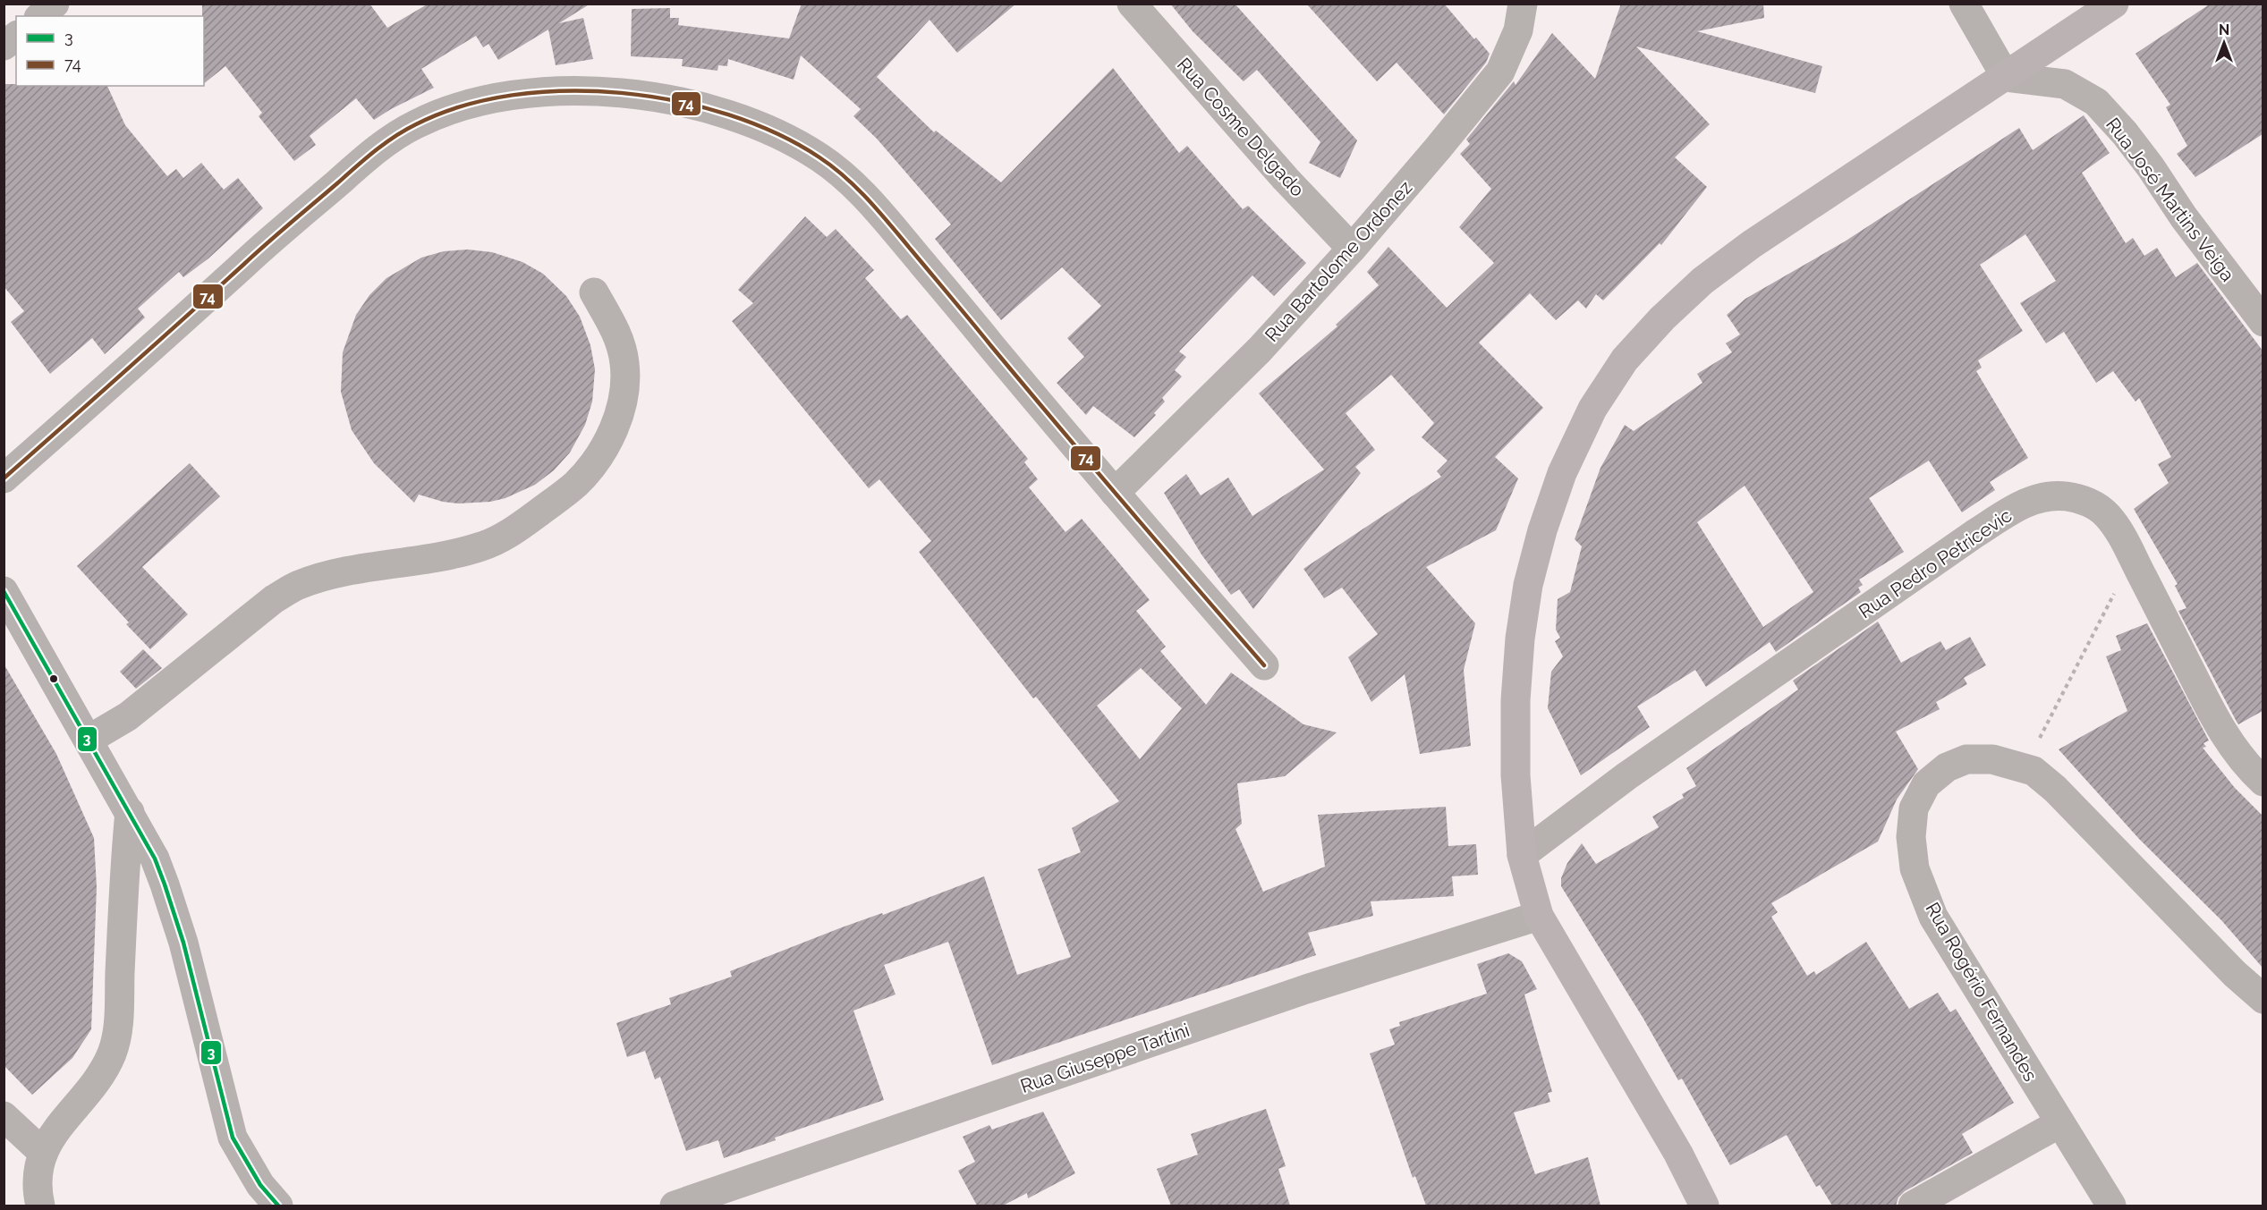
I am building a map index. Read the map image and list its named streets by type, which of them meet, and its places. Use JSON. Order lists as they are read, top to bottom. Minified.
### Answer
{"streets":{"street":["Rua Cosme Delgado","Rua José Martins Veiga","Rua Bartolome Ordonez","Rua Pedro Petricevic","Rua Rogério Fernandes","Rua Giuseppe Tartini"]},"crossings":[["Rua Cosme Delgado","Rua Bartolome Ordonez"]],"lines":["transit line 74","transit line 3"],"legend":["3","74"],"north":"top"}
